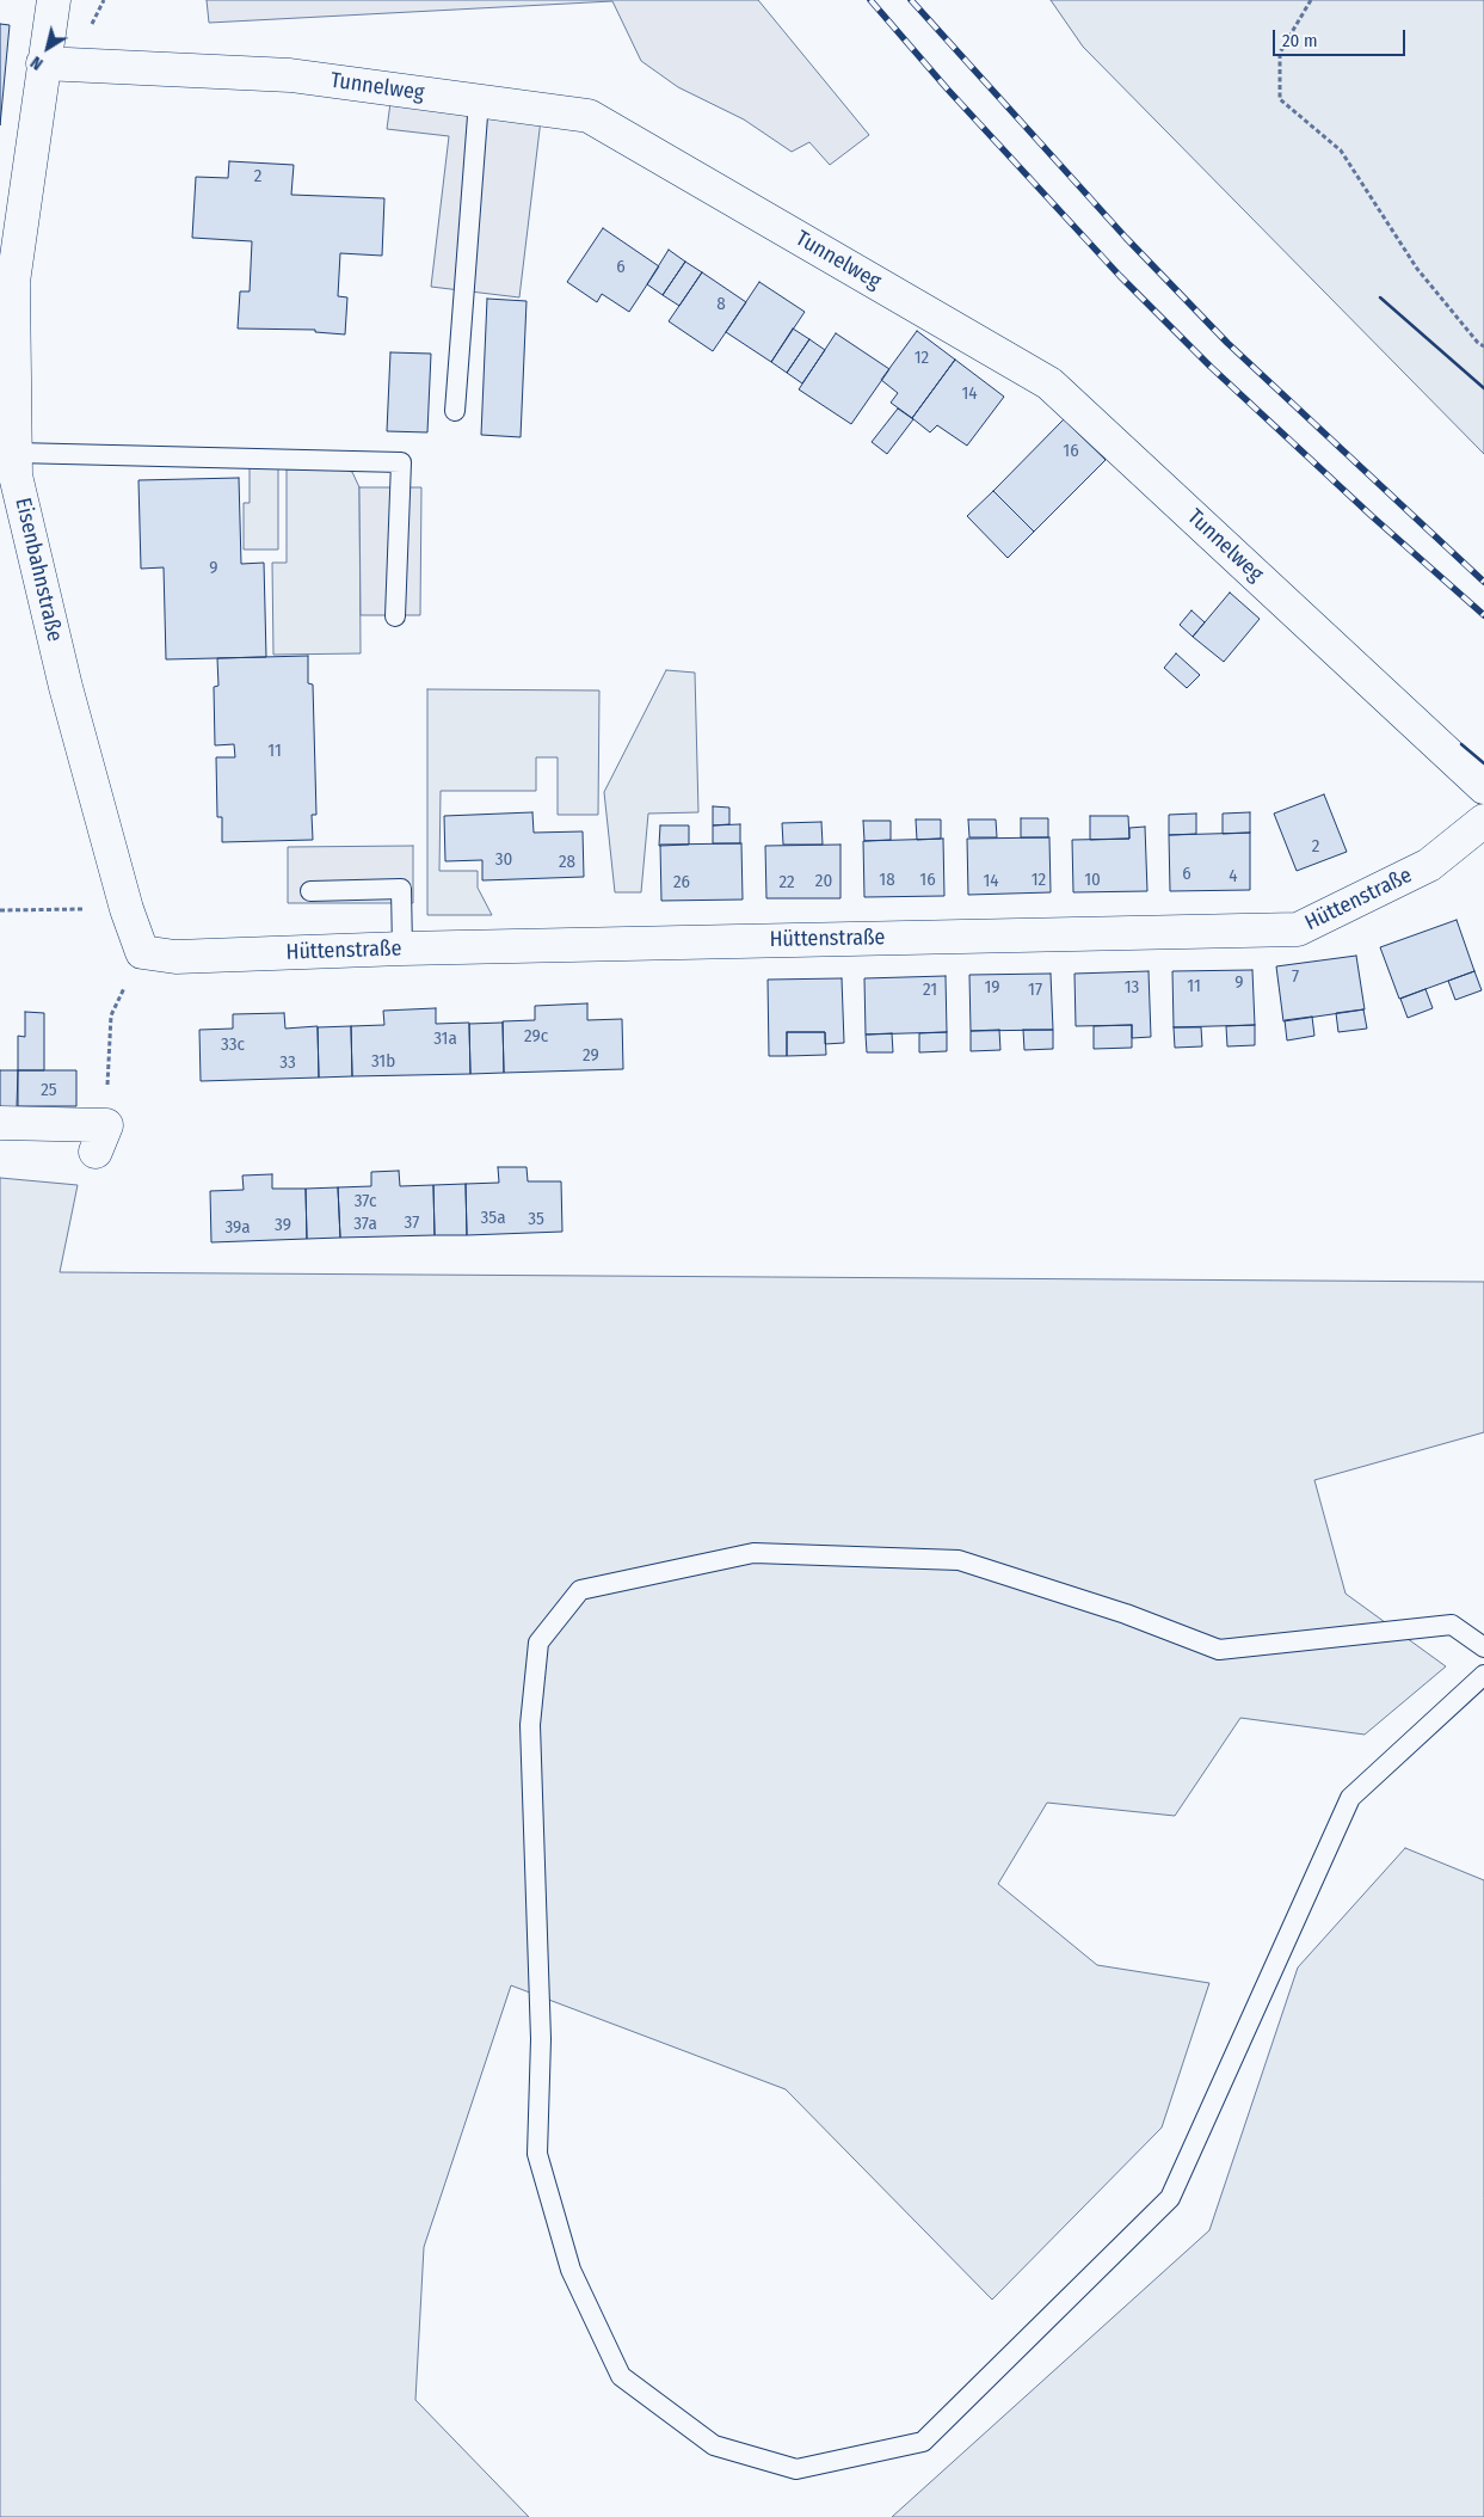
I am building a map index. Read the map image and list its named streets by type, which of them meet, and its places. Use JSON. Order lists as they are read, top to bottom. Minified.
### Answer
{"streets":{"street":["Tunnelweg","Eisenbahnstraße","Hüttenstraße"]},"crossings":[["Tunnelweg","Eisenbahnstraße"],["Eisenbahnstraße","Hüttenstraße"]],"house_numbers":["2","6","8","12","14","16","9","11","2","30","28","6","4","18","16","12","10","20","14","26","22","7","9","11","19","13","21","17","29c","31a","33c","29","31b","33","25","37c","35a","35","37","37a","39","39a"],"scale_bar":"20 m","north":"bottom left"}
